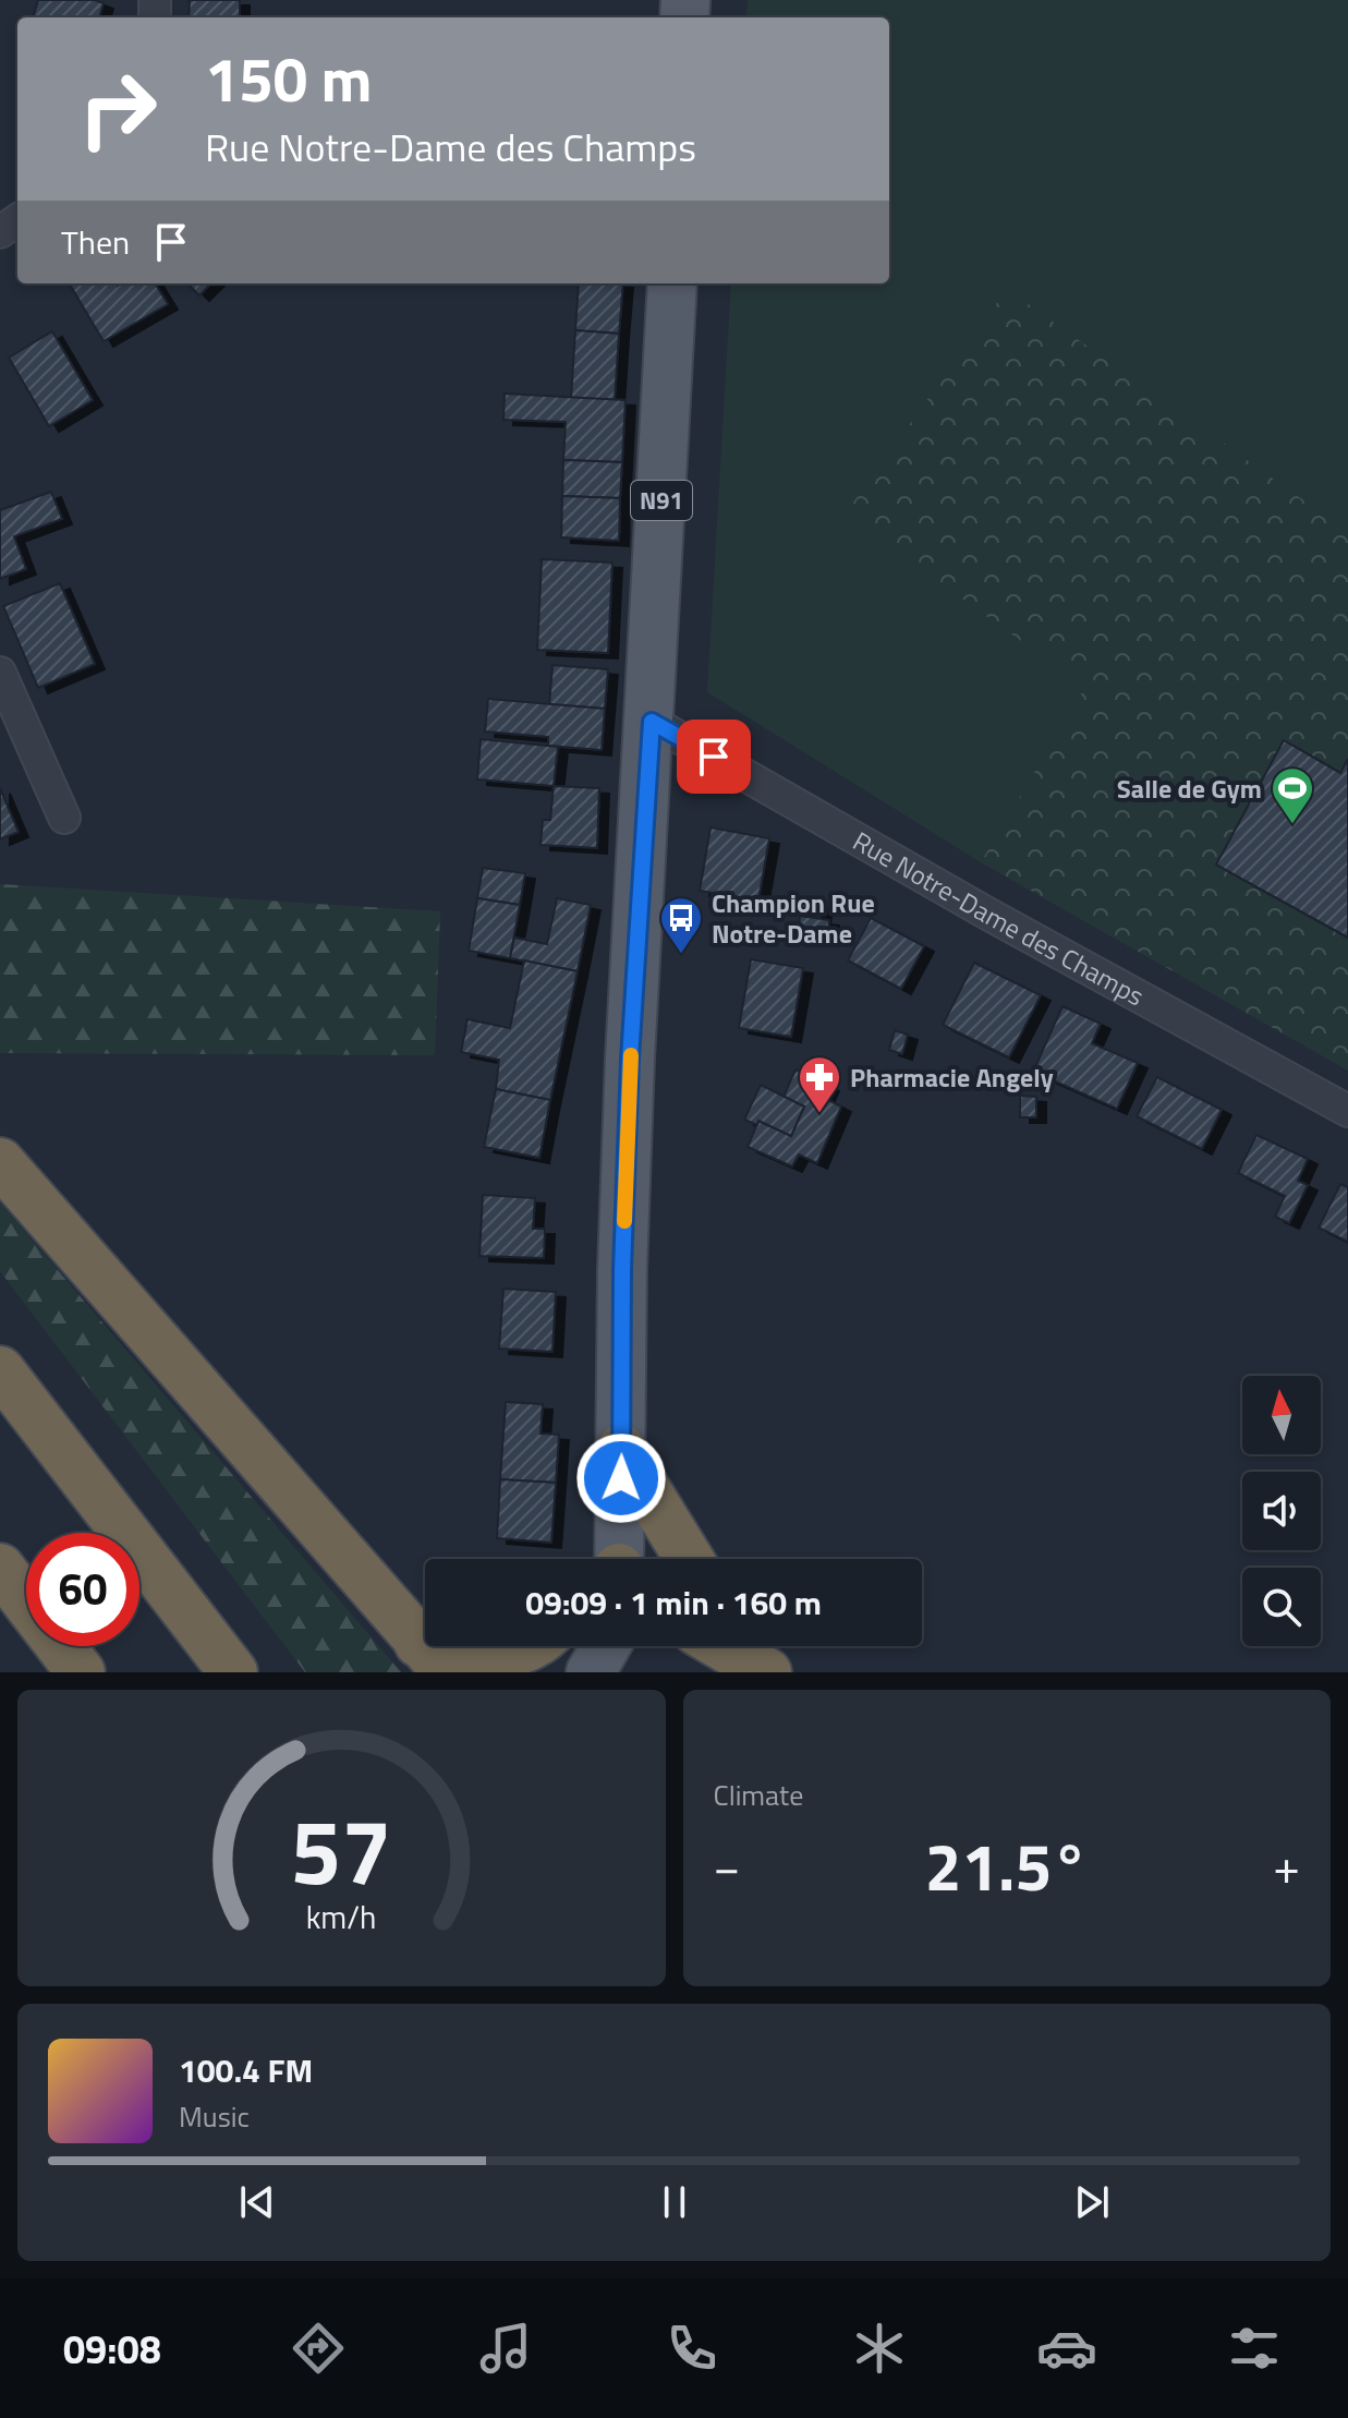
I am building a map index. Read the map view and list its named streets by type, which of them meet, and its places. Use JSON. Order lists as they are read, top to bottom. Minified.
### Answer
{"streets":{"main road":["N91"],"street":["Rue Notre-Dame des Champs"]},"crossings":[["N91","Rue Notre-Dame des Champs"]],"places":{"sports":["Salle de Gym"],"bus stop":["Champion Rue Notre-Dame"],"pharmacy":["Pharmacie Angely"]},"north":"top","page":{"turn":["150 m","Rue Notre-Dame des Champs"],"then":"Then","limit":"60","trip":"09:09 · 1 min · 160 m","tile":"Climate","heat":["−","21.5°","+"],"song":["100.4 FM","Music"],"tabs":"09:08","gauge":["57","km/h"]}}
